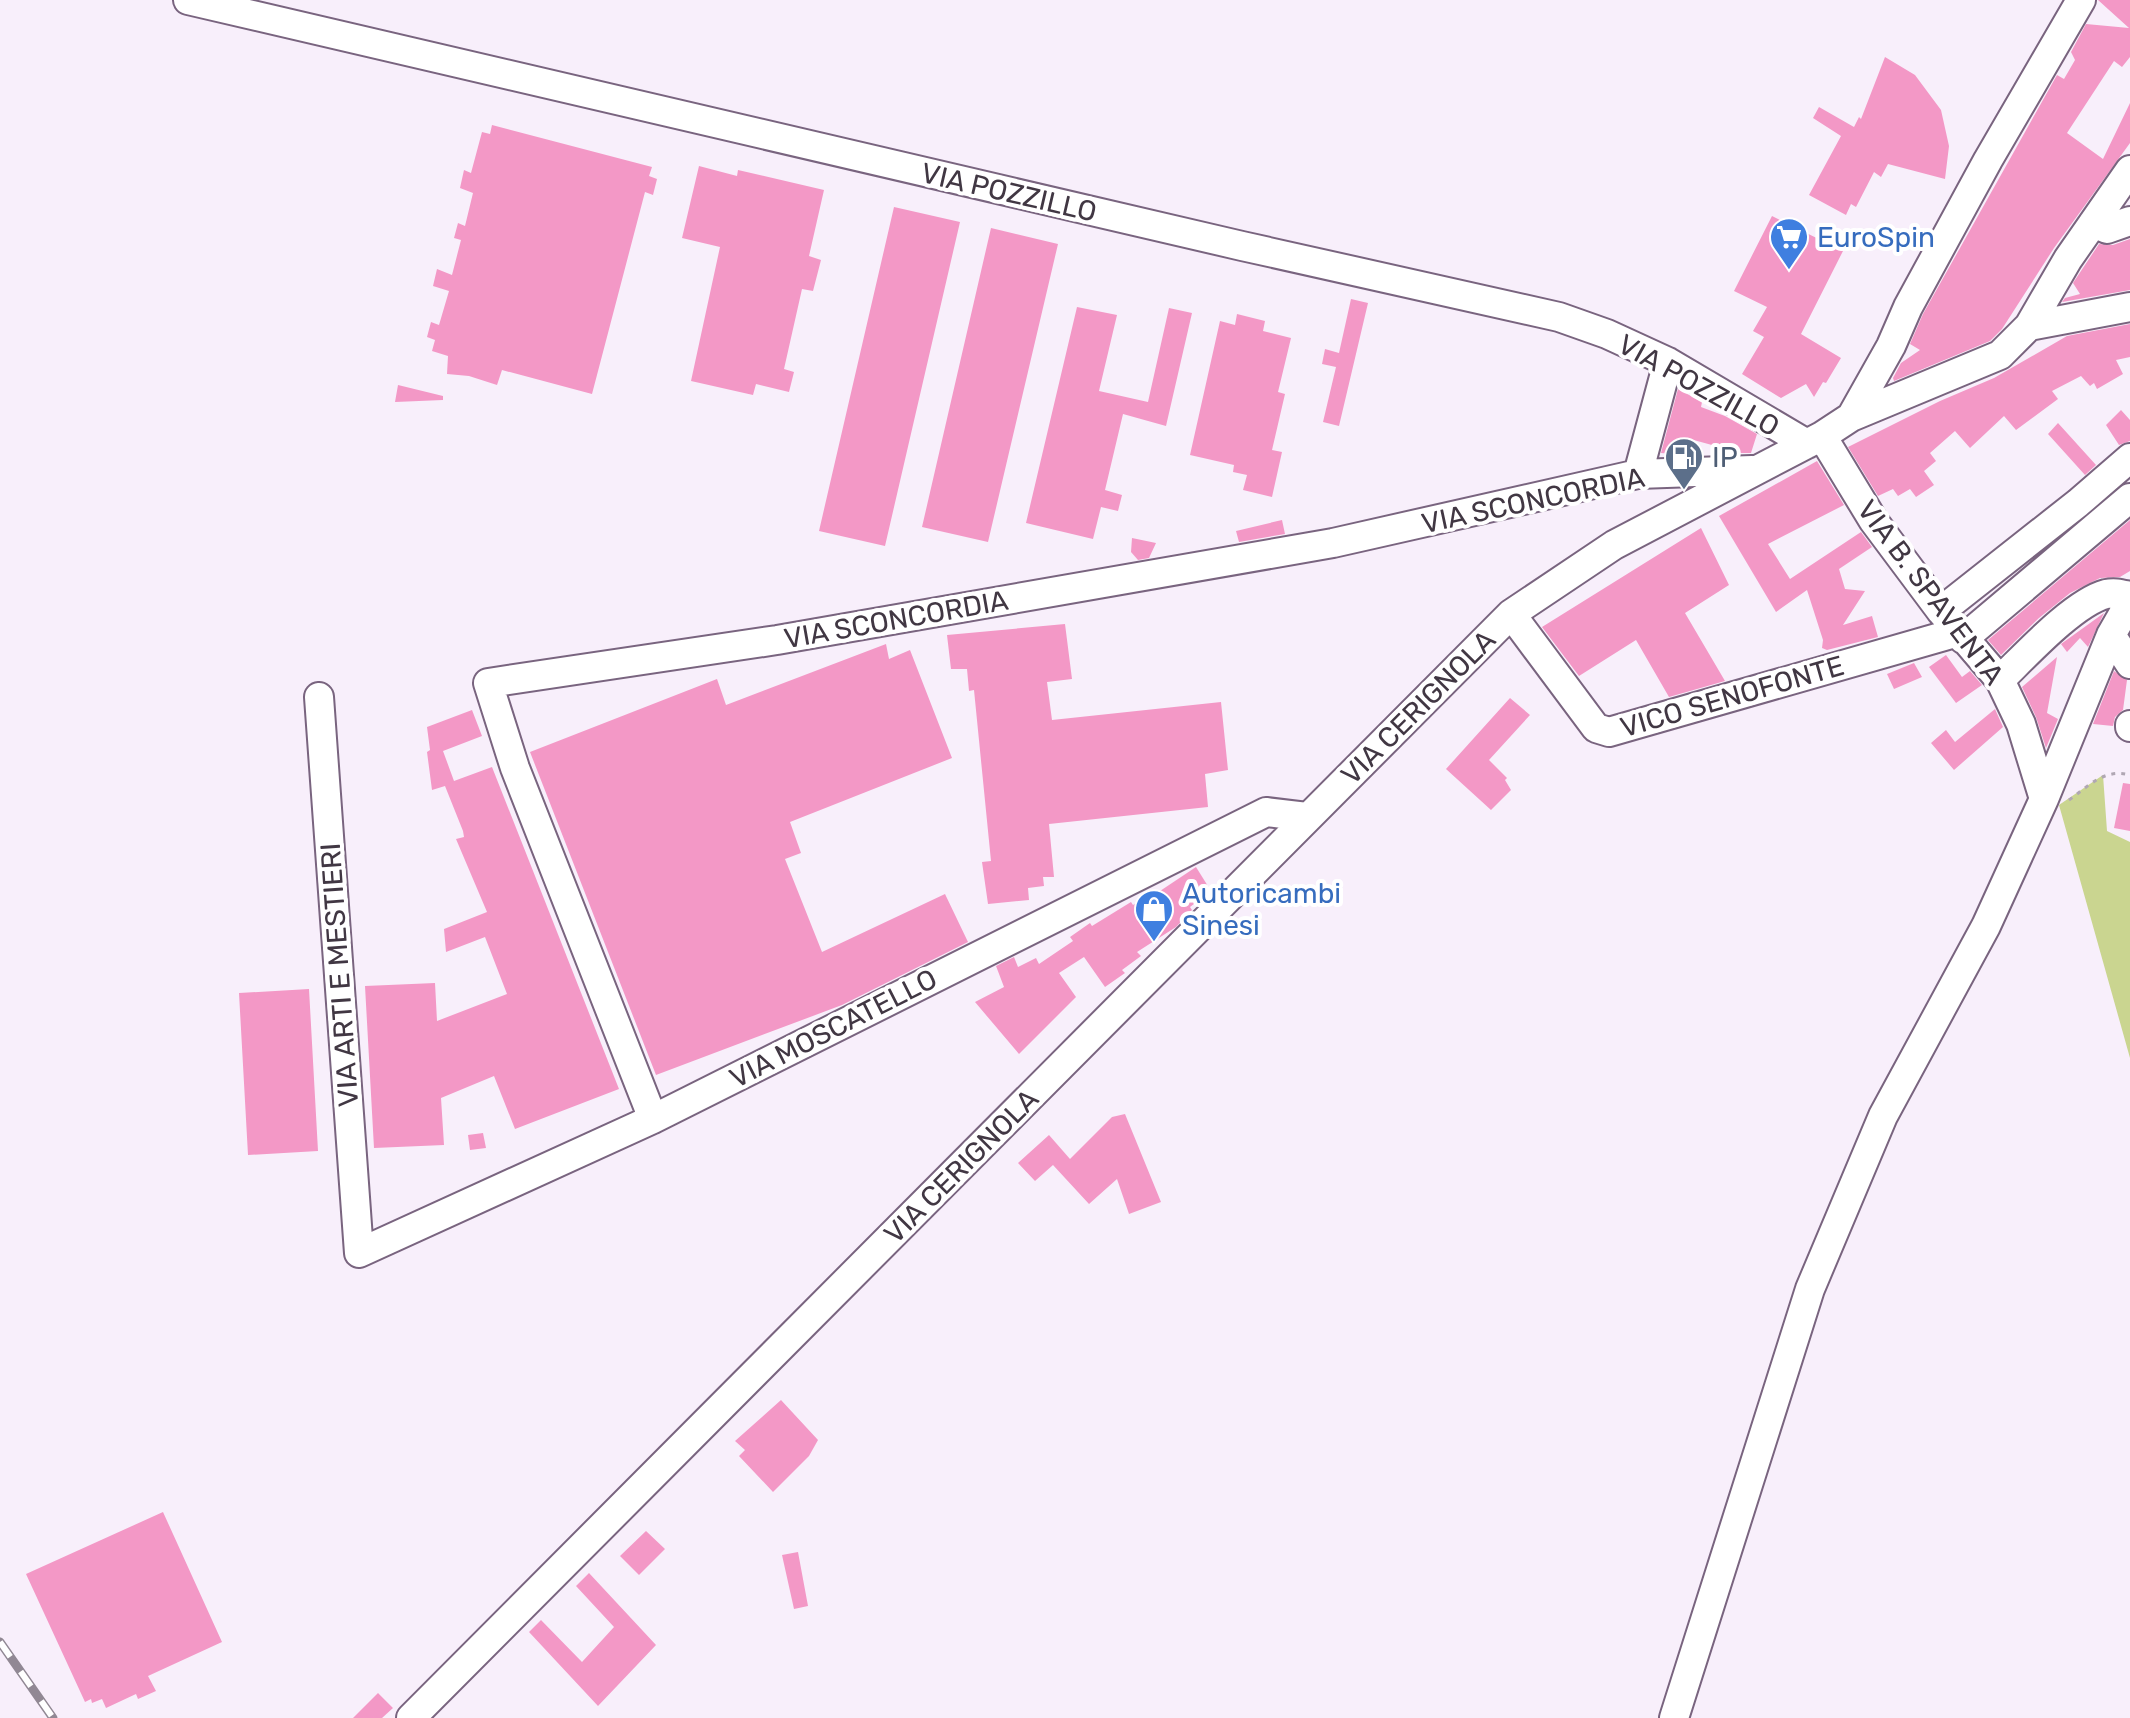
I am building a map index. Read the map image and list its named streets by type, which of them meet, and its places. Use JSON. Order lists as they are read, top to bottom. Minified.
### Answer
{"streets":{"street":["VIA POZZILLO","VIA SCONCORDIA","VIA B. SPAVENTA","VICO SENOFONTE","VIA CERIGNOLA","VIA ARTI E MESTIERI","VIA MOSCATELLO"]},"crossings":[["VIA POZZILLO","VIA B. SPAVENTA"],["VIA POZZILLO","VIA CERIGNOLA"],["VIA SCONCORDIA","VIA CERIGNOLA"],["VIA SCONCORDIA","VIA MOSCATELLO"],["VIA B. SPAVENTA","VICO SENOFONTE"],["VIA B. SPAVENTA","VIA CERIGNOLA"],["VICO SENOFONTE","VIA CERIGNOLA"],["VIA CERIGNOLA","VIA MOSCATELLO"],["VIA ARTI E MESTIERI","VIA MOSCATELLO"]],"places":{"supermarket":["EuroSpin"],"fuel station":["IP"],"shop":["Autoricambi Sinesi"]}}
